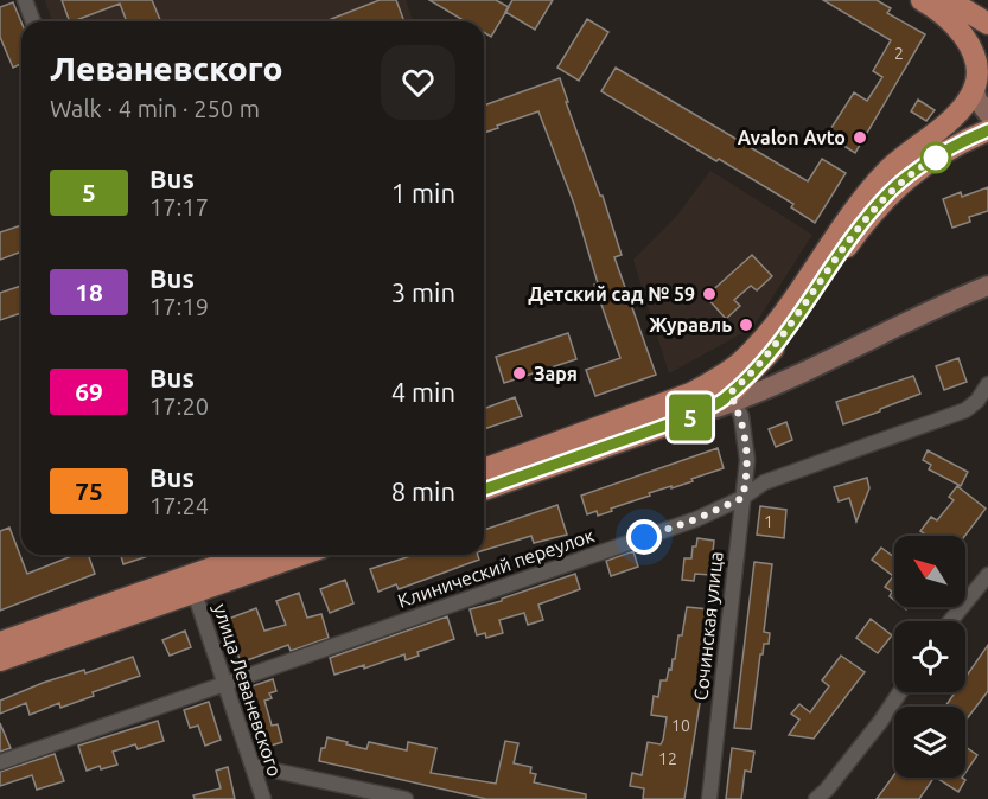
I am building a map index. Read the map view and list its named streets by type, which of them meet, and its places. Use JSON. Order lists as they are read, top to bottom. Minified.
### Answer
{"streets":{"street":["Клинический переулок","Сочинская улица","улица Леваневского"]},"crossings":[["Клинический переулок","Сочинская улица"],["Клинический переулок","улица Леваневского"]],"places":["Avalon Avto","Детский сад № 59","Журавль","Заря"],"lines":["bus line 5"],"house_numbers":["2","1","10","12"],"north":"top left","page":{"on_map":"5","heading":["Леваневского","Walk · 4 min · 250 m"],"list":[{"mark":"5","name":"Bus","note":"17:17","value":"1 min"},{"mark":"18","name":"Bus","note":"17:19","value":"3 min"},{"mark":"69","name":"Bus","note":"17:20","value":"4 min"},{"mark":"75","name":"Bus","note":"17:24","value":"8 min"}]}}
